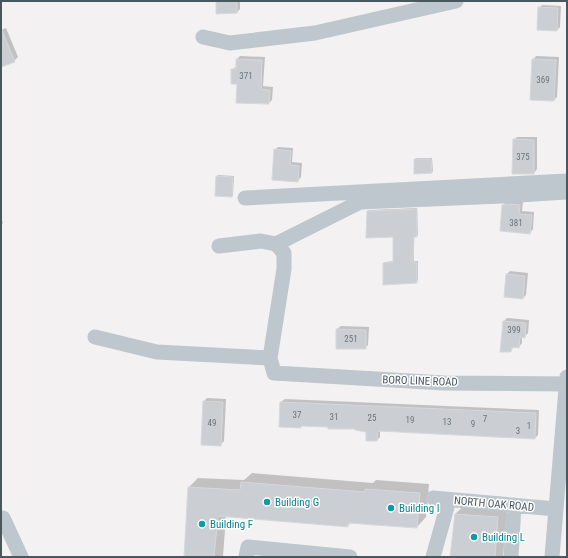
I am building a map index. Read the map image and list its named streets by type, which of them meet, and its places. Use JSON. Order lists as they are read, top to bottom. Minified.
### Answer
{"streets":{"street":["BORO LINE ROAD","NORTH OAK ROAD"]},"places":["Building G","Building I","Building F","Building L"],"house_numbers":["371","369","375","381","399","251","37","31","25","7","19","13","49","9","1","3"]}
